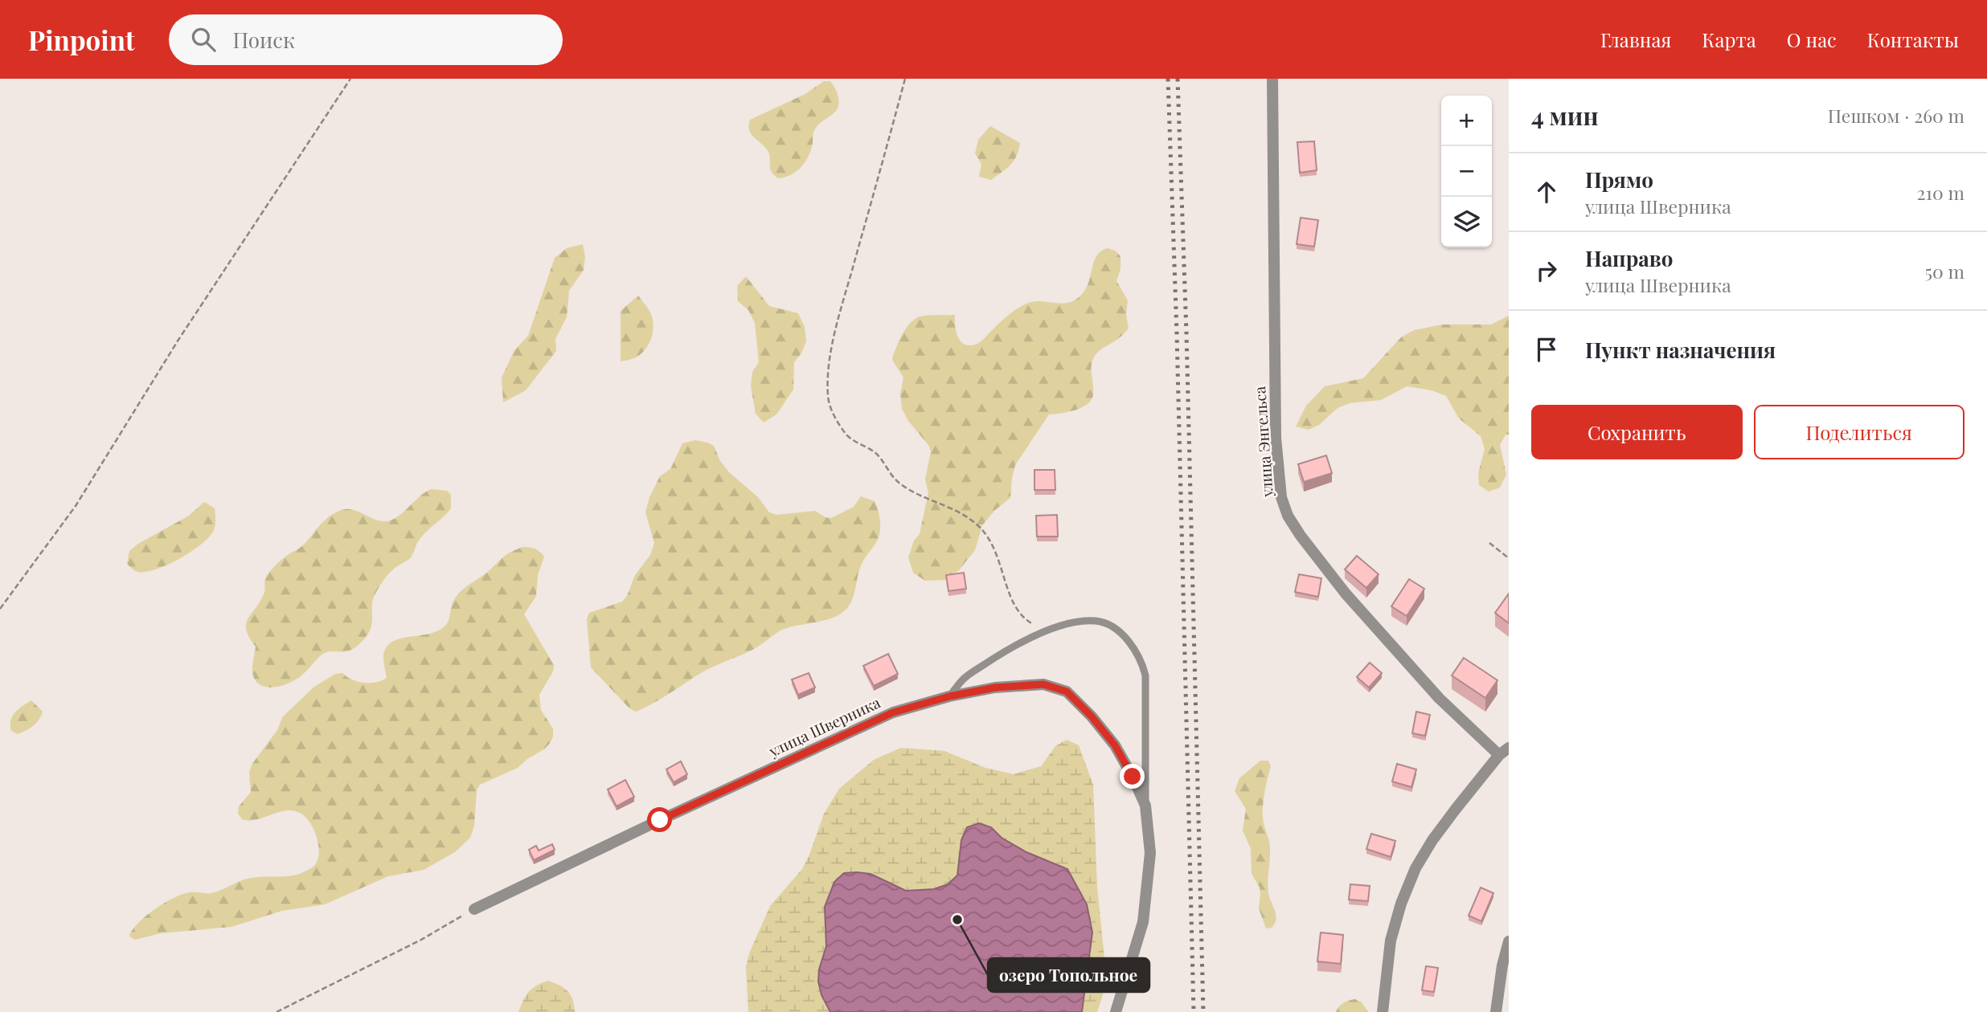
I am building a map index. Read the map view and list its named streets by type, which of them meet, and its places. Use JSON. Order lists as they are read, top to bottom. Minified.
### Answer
{"streets":{"street":["улица Энгельса","улица Шверника"]},"places":["озеро Топольное"],"page":{"header":"Pinpoint","search":"Поиск","nav":["Главная","Карта","О нас","Контакты"],"heading":["4 мин","Пешком · 260 m"],"map_buttons":["+","−"],"list":[["Прямо","улица Шверника","210 m"],["Направо","улица Шверника","50 m"],"Пункт назначения"],"buttons":["Сохранить","Поделиться"]}}
